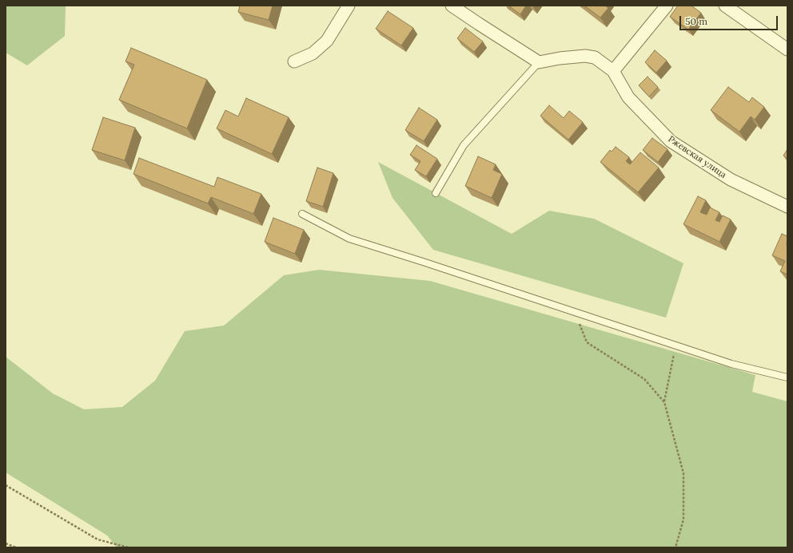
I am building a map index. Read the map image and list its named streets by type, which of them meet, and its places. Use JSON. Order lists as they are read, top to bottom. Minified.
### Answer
{"streets":{"street":["Ржевская улица"]},"scale_bar":"50 m"}
